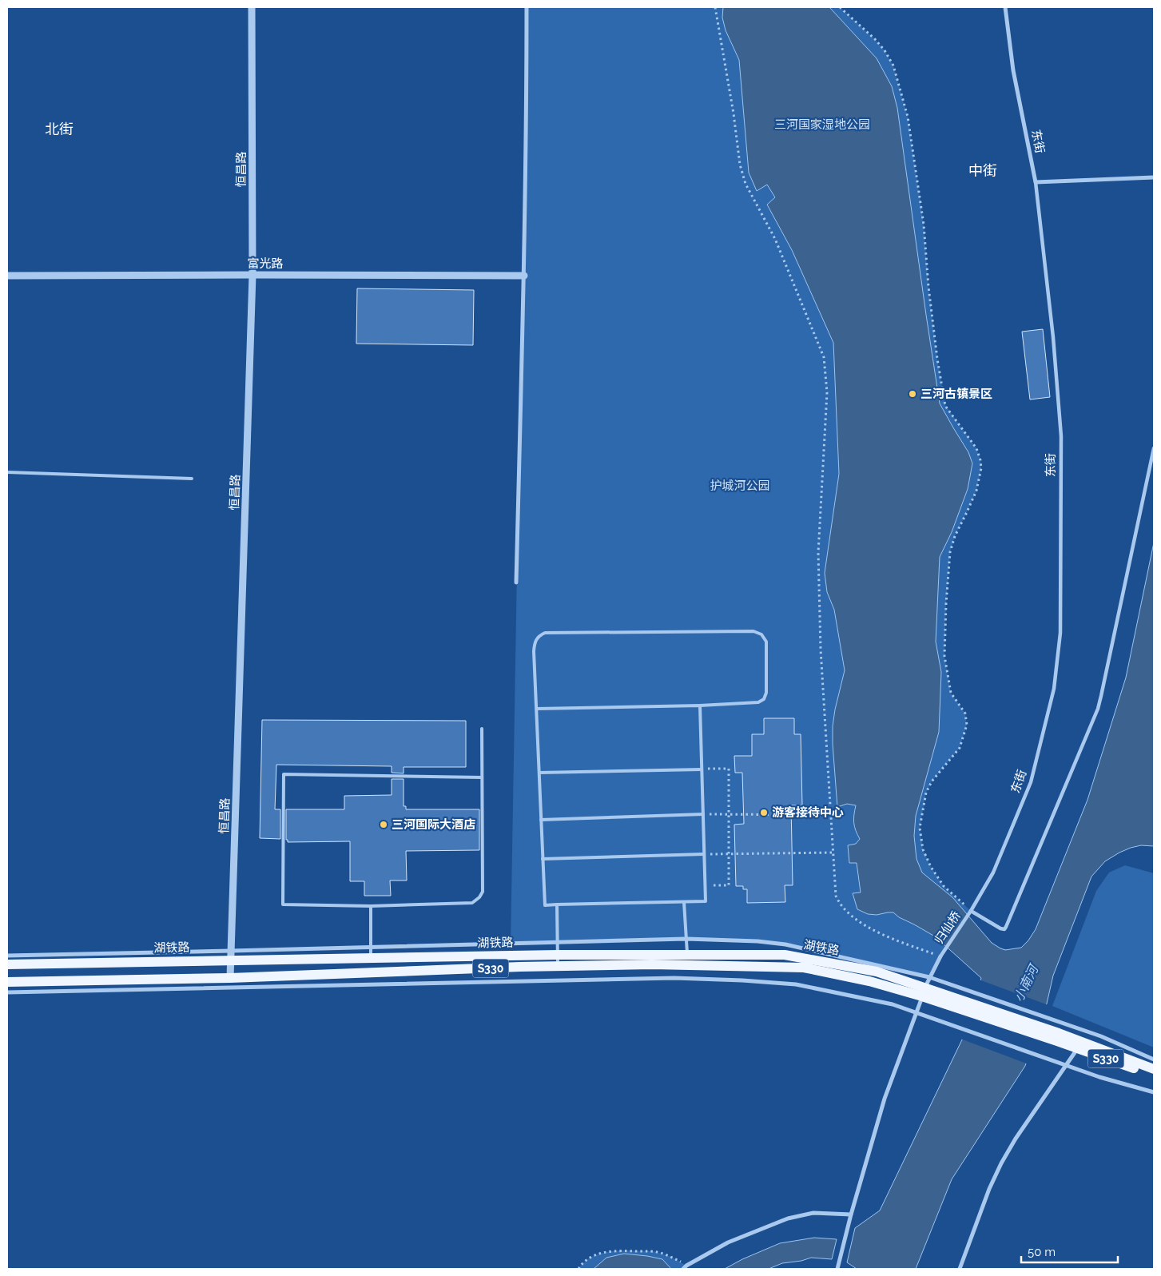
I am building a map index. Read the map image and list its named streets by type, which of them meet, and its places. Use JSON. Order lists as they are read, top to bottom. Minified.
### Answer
{"streets":{"main road":["湖铁路","S330"],"street":["东街","恒昌路","富光路","归仙桥"]},"crossings":[["东街","归仙桥"],["恒昌路","富光路"],["恒昌路","湖铁路"],["湖铁路","S330"]],"districts":["北街","中街"],"water":["小南河"],"parks":["三河国家湿地公园","护城河公园"],"places":["三河古镇景区","游客接待中心","三河国际大酒店"],"scale_bar":"50 m"}
